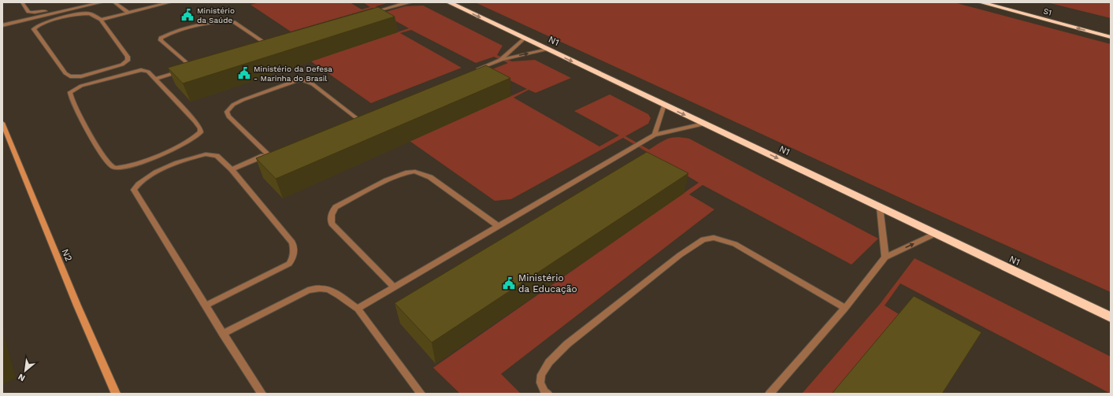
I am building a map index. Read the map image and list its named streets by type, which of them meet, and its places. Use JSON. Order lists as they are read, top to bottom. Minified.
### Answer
{"streets":{"highway":["S1","N1"],"main road":["N2"]},"one_way":["S1","N1"],"places":{"public building":["Ministério da Saúde","Ministério da Defesa - Marinha do Brasil","Ministério da Educação"]},"north":"bottom left"}
